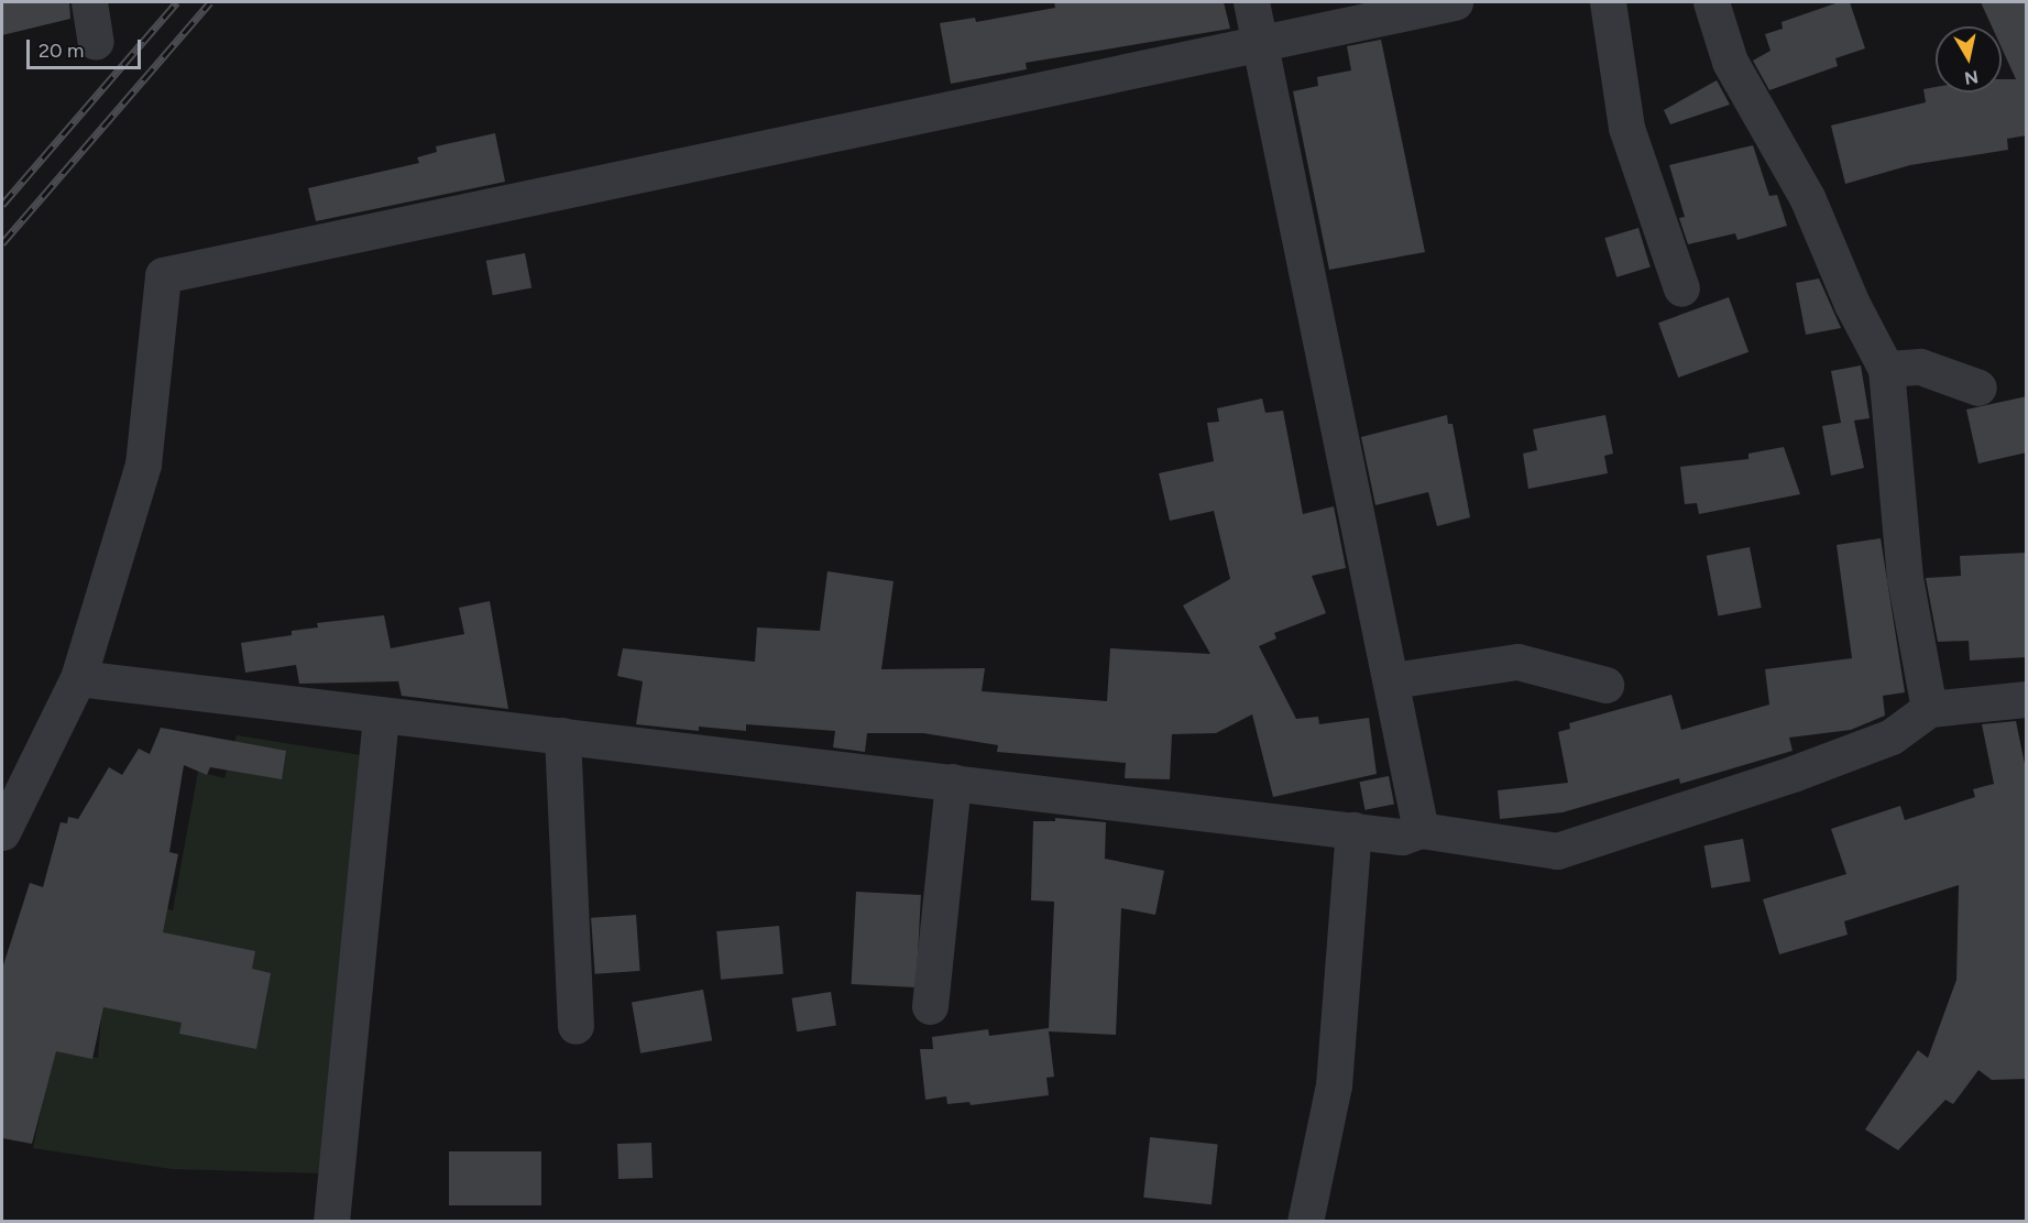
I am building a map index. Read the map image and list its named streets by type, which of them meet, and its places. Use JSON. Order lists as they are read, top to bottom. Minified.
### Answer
{"scale_bar":"20 m","north":"bottom"}
